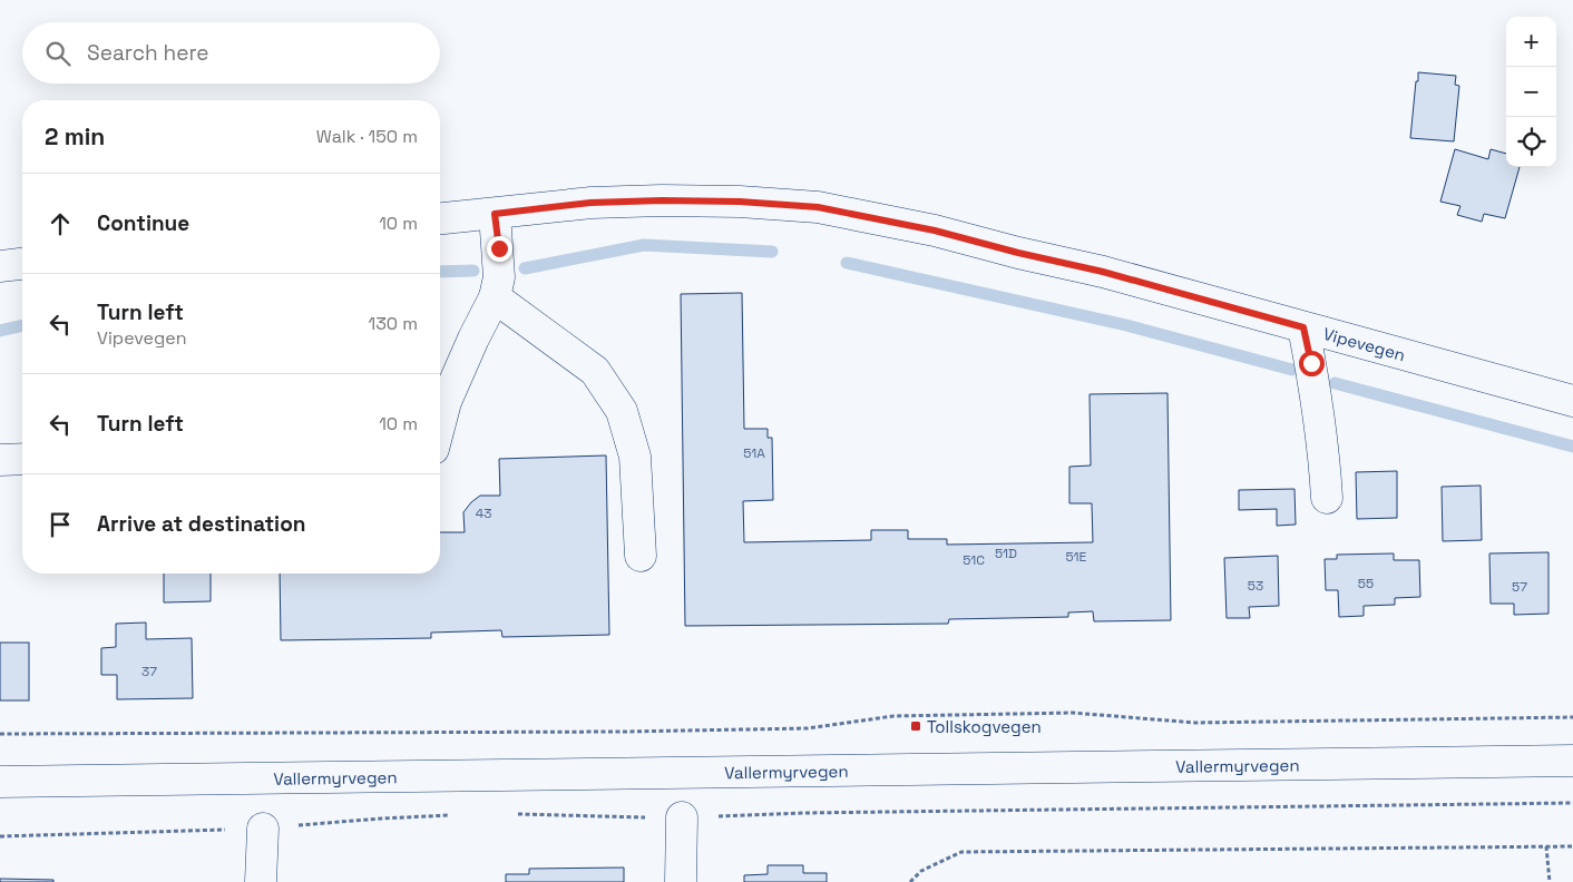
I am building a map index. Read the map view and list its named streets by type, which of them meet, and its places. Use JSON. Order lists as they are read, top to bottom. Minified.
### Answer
{"streets":{"main road":["Vipevegen","Vallermyrvegen"]},"places":{"transit":["Tollskogvegen"]},"house_numbers":["51A","43","51D","51E","51C","55","53","57","37"],"page":{"map_buttons":["+","−"],"search":"Search here","heading":["2 min","Walk · 150 m"],"list":[["Continue","10 m"],["Turn left","Vipevegen","130 m"],["Turn left","10 m"],"Arrive at destination"]}}
